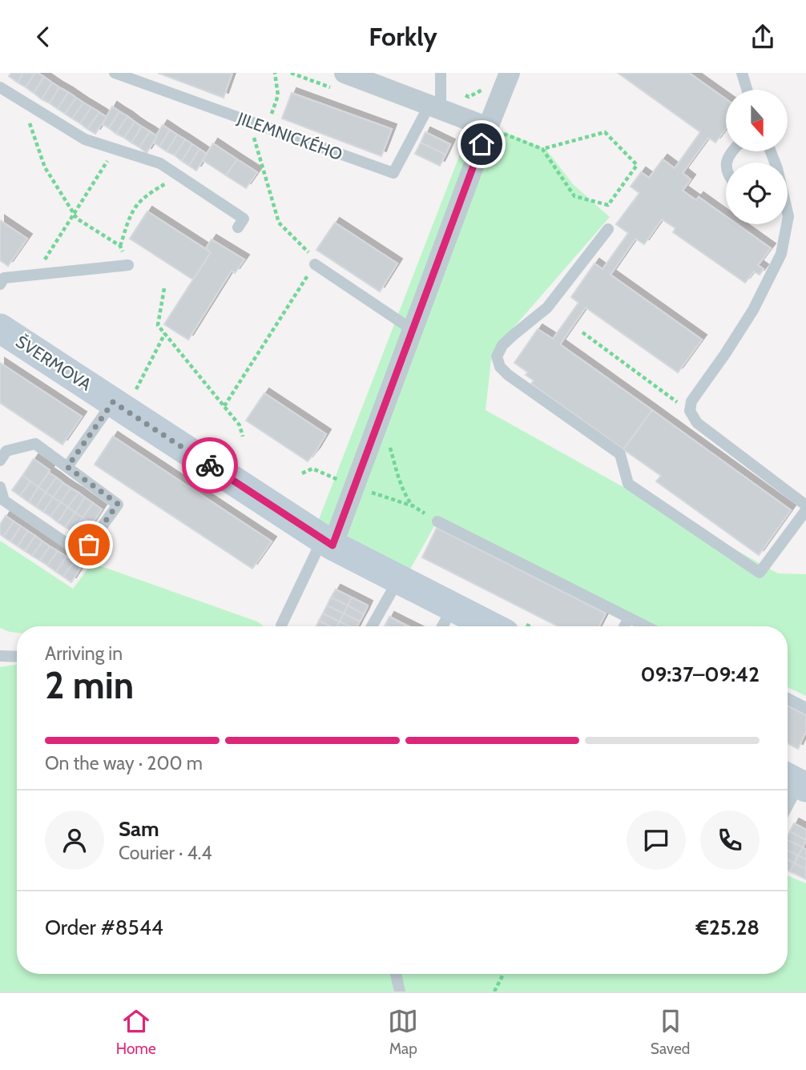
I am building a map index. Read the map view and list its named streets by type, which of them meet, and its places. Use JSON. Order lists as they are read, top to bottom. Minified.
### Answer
{"streets":{"street":["ŠVERMOVA"],"lane":["JILEMNICKÉHO"]},"north":"bottom","page":{"header":"Forkly","heading":["2 min","Arriving in","09:37–09:42"],"panel":["Sam","Courier · 4.4","Order #8544","€25.28"],"bar":"On the way · 200 m","tabs":["Home","Map","Saved"]}}
